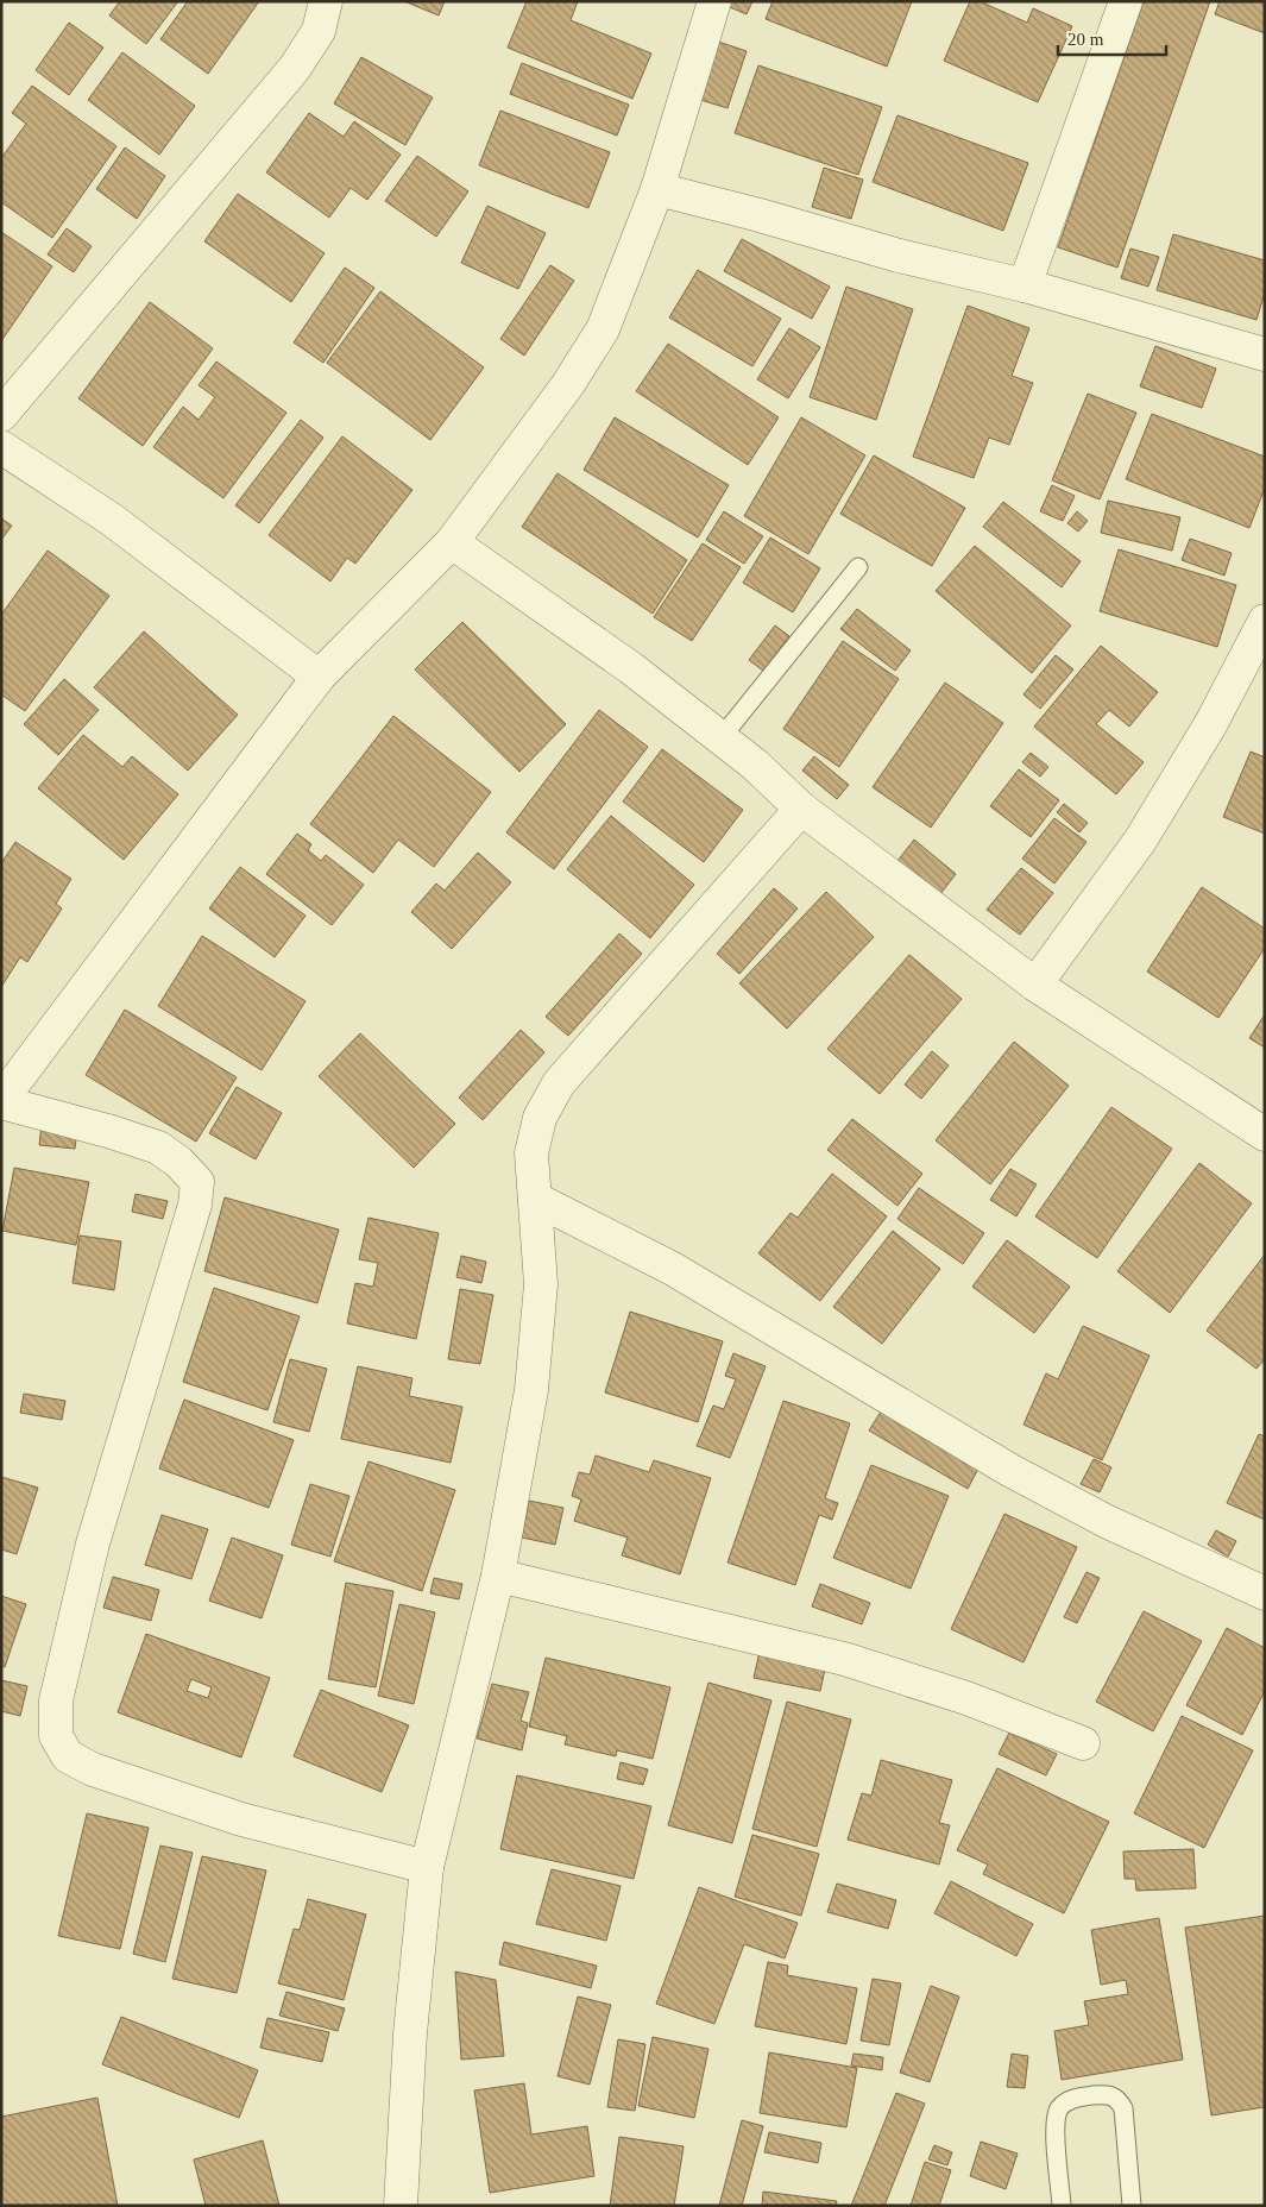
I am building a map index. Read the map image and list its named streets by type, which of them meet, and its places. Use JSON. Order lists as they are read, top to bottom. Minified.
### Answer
{"scale_bar":"20 m"}
